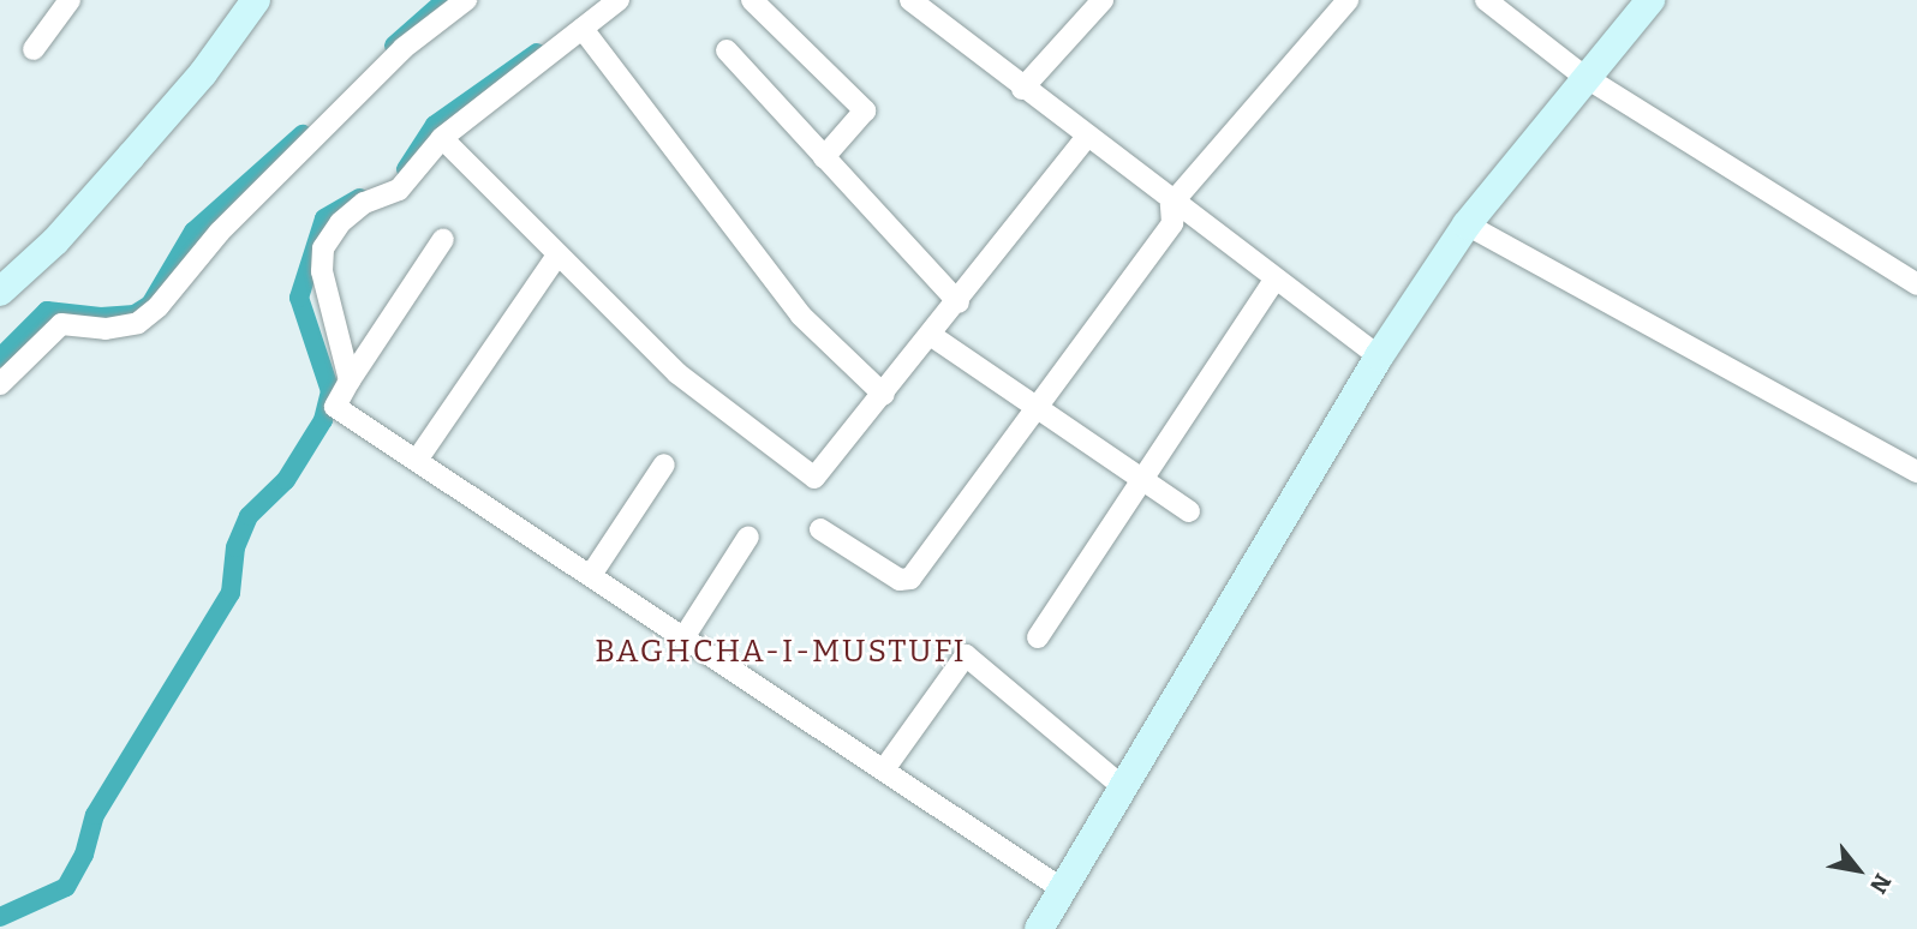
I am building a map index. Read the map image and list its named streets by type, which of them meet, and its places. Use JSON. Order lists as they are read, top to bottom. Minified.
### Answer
{"districts":["BAGHCHA-I-MUSTUFI"],"north":"bottom right"}
